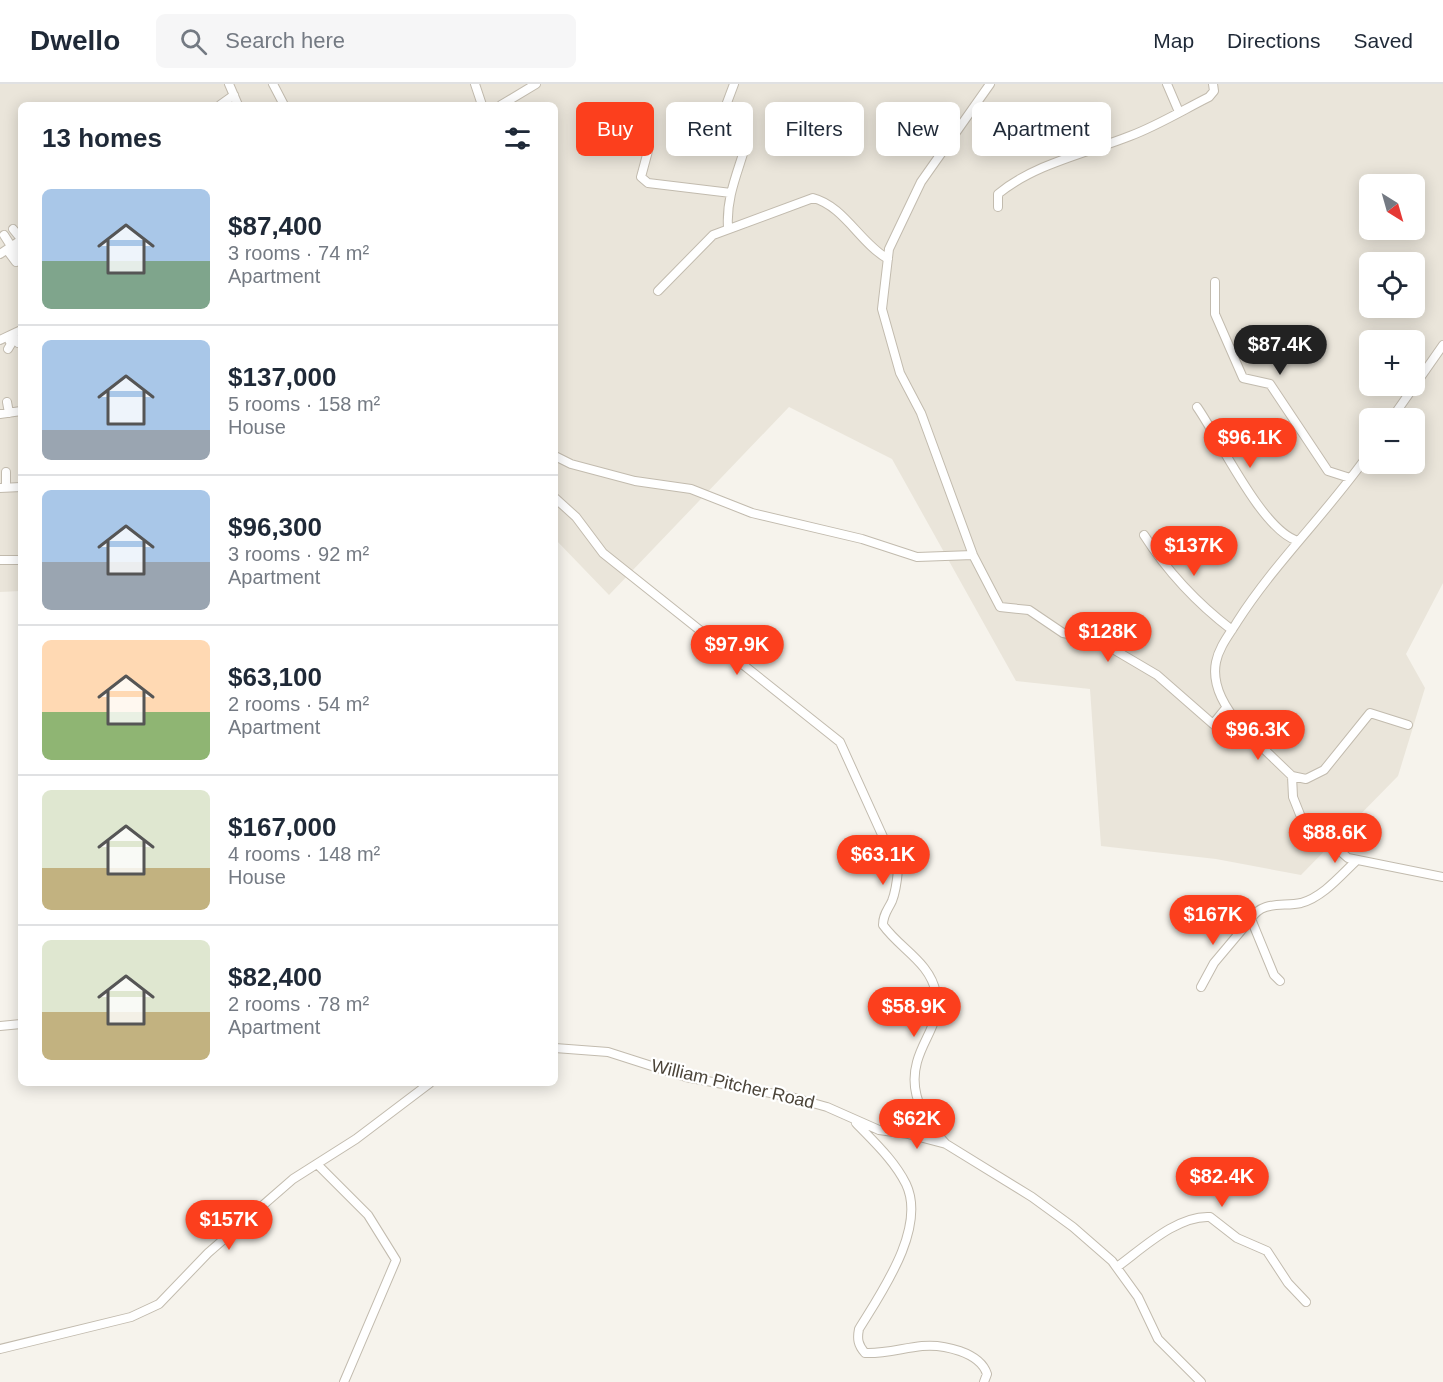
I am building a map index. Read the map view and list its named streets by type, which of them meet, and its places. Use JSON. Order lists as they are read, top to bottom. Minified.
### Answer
{"streets":{"street":["William Pitcher Road"]},"north":"bottom right","page":{"header":"Dwello","search":"Search here","nav":["Map","Directions","Saved"],"chip":["Buy","Rent","Filters","New","Apartment"],"heading":"13 homes","map_buttons":["+","−"],"list":[{"name":"$87,400","note":"3 rooms · 74 m² · Apartment"},{"name":"$137,000","note":"5 rooms · 158 m² · House"},{"name":"$96,300","note":"3 rooms · 92 m² · Apartment"},{"name":"$63,100","note":"2 rooms · 54 m² · Apartment"},{"name":"$167,000","note":"4 rooms · 148 m² · House"},{"name":"$82,400","note":"2 rooms · 78 m² · Apartment"}],"price":["$87.4K","$96.1K","$137K","$128K","$97.9K","$96.3K","$88.6K","$63.1K","$167K","$58.9K","$62K","$82.4K","$157K"]}}
